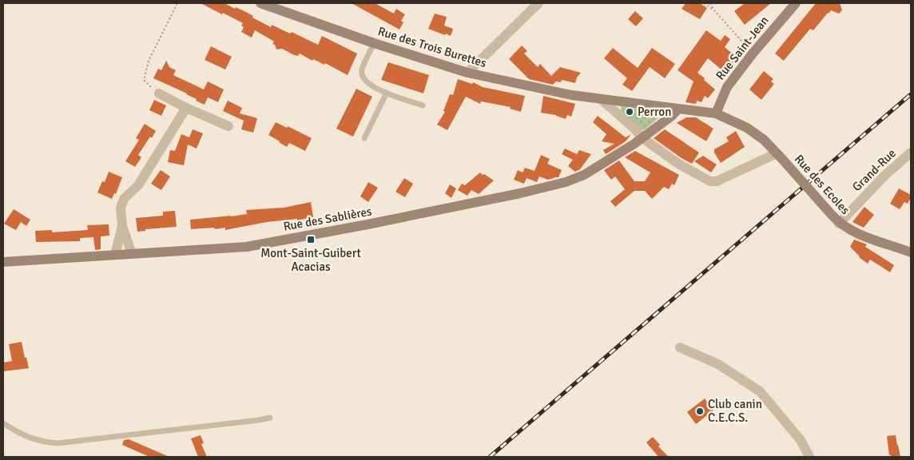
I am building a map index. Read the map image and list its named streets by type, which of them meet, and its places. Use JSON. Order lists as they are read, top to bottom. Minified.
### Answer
{"streets":{"street":["Rue des Trois Burettes","Rue Saint-Jean","Grand-Rue","Rue des Ecoles","Rue des Sablières"]},"crossings":[["Rue des Trois Burettes","Rue des Ecoles"],["Rue des Trois Burettes","Rue des Sablières"],["Rue Saint-Jean","Rue des Ecoles"],["Grand-Rue","Rue des Ecoles"],["Rue des Ecoles","Rue des Sablières"]],"places":{"other":["Perron","Club canin C.E.C.S."],"transit":["Mont-Saint-Guibert Acacias"]}}
